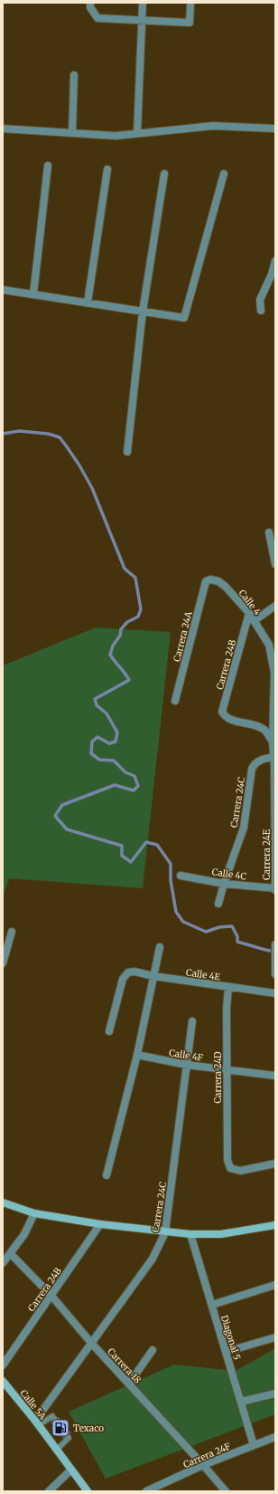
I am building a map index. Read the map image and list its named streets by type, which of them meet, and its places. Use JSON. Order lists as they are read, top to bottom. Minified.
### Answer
{"streets":{"street":["Calle 4","Carrera 24A","Carrera 24B","Carrera 24C","Carrera 24E","Calle 4C","Calle 4E","Calle 4F","Carrera 24D","Diagonal 5","Carrera 18","Calle 5A","Carrera 24F"]},"crossings":[["Calle 4","Carrera 24A"],["Calle 4","Carrera 24B"],["Carrera 24B","Carrera 18"],["Carrera 24C","Calle 4C"],["Carrera 24C","Calle 4F"],["Carrera 24C","Carrera 18"],["Carrera 24C","Calle 5A"],["Carrera 24E","Calle 4C"],["Calle 4E","Carrera 24D"],["Calle 4F","Carrera 24D"],["Diagonal 5","Carrera 24F"],["Carrera 18","Carrera 24F"]],"places":{"fuel station":["Texaco"]}}
